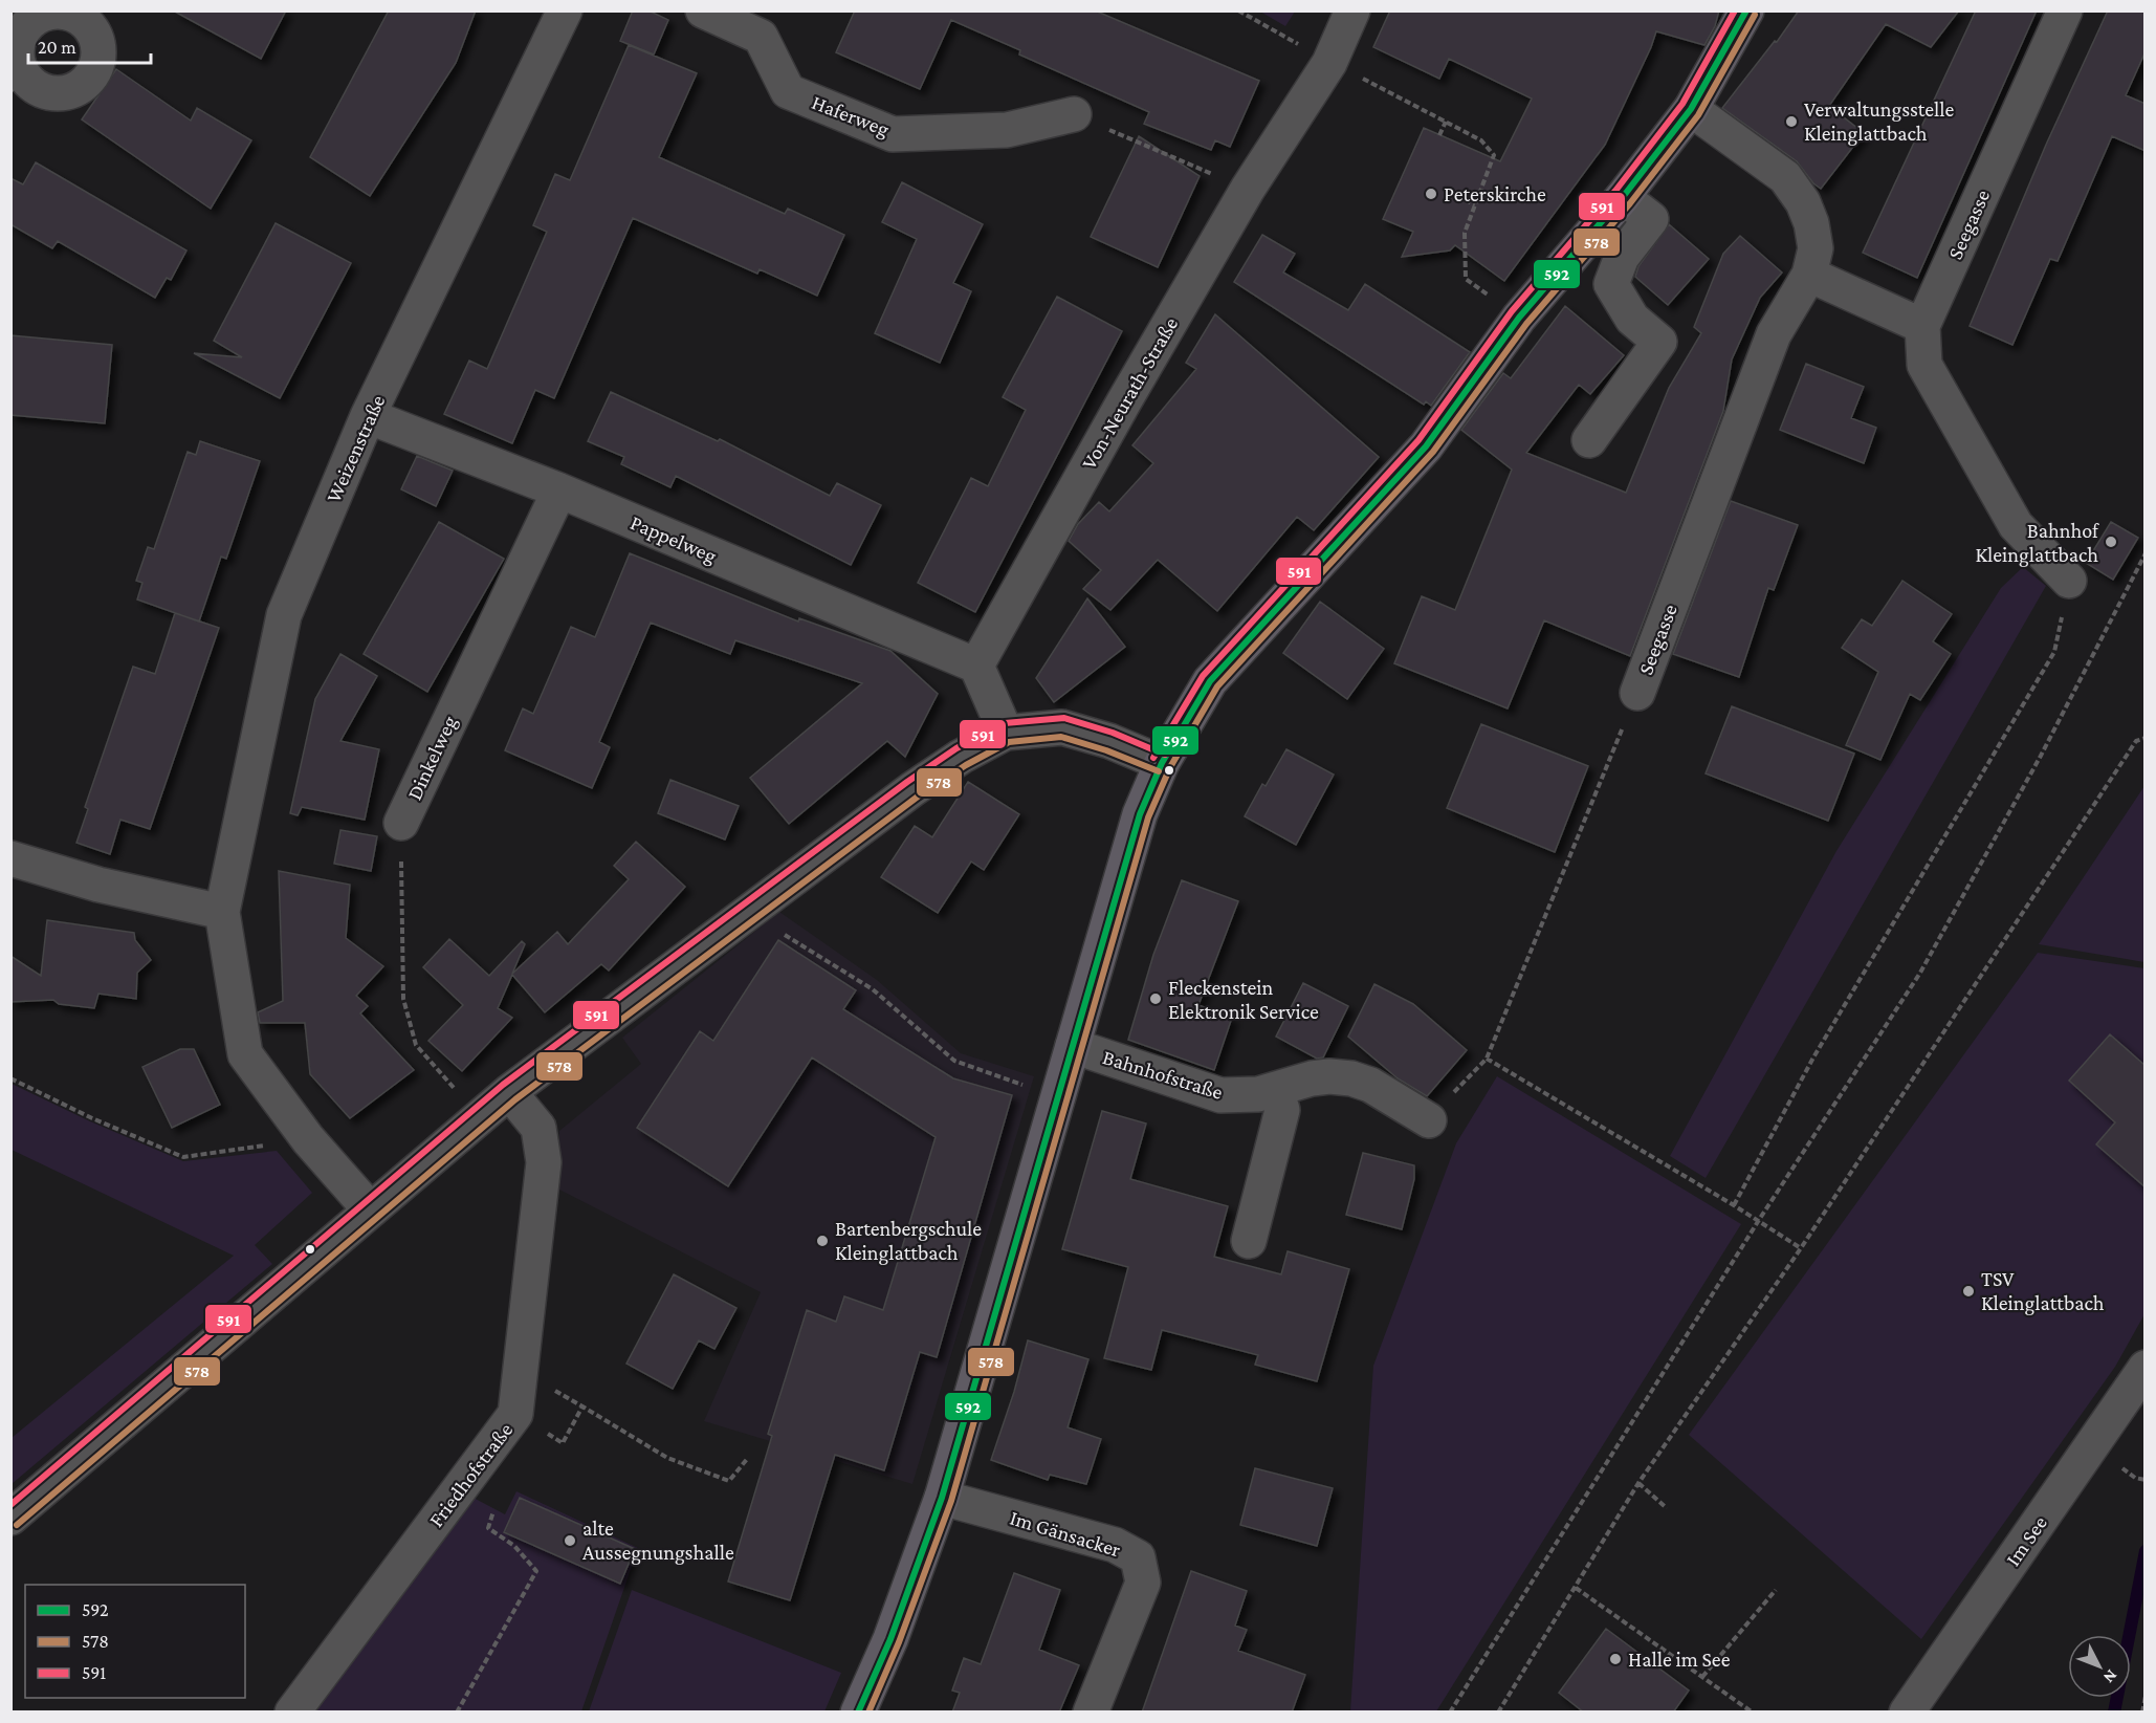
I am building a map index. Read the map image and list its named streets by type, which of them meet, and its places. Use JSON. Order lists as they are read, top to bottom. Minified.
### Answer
{"streets":{"street":["Haferweg","Seegasse","Von-Neurath-Straße","Weizenstraße","Pappelweg","Dinkelweg","Bahnhofstraße","Friedhofstraße","Im Gänsacker","Im See"]},"crossings":[["Von-Neurath-Straße","Pappelweg"],["Weizenstraße","Pappelweg"],["Pappelweg","Dinkelweg"]],"places":["Verwaltungsstelle Kleinglattbach","Peterskirche","Bahnhof Kleinglattbach","Fleckenstein Elektronik Service","Bartenbergschule Kleinglattbach","TSV Kleinglattbach","alte Aussegnungshalle","Halle im See"],"lines":["transit line 592","transit line 591","transit line 578"],"legend":["592","578","591"],"scale_bar":"20 m","north":"bottom right"}
